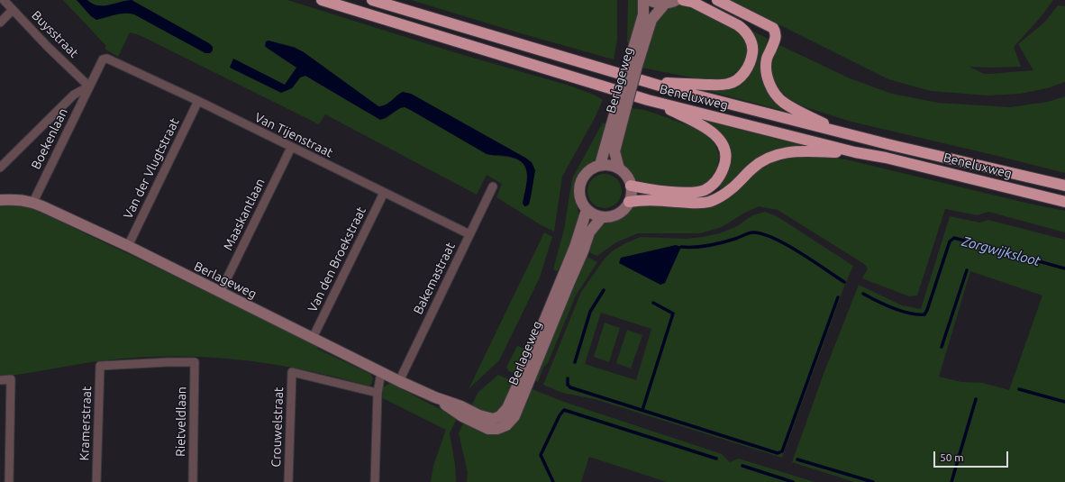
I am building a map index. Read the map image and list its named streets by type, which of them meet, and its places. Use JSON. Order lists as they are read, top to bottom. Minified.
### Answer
{"streets":{"highway":["Beneluxweg"],"street":["Buysstraat","Berlageweg","Van Tijenstraat","Boekenlaan","Van der Vlugtstraat","Maaskantlaan","Van den Broekstraat","Bakemastraat","Rietveldlaan","Kramerstraat","Crouwelstraat"]},"crossings":[["Buysstraat","Boekenlaan"],["Berlageweg","Boekenlaan"],["Berlageweg","Van der Vlugtstraat"],["Berlageweg","Maaskantlaan"],["Berlageweg","Van den Broekstraat"],["Berlageweg","Bakemastraat"],["Van Tijenstraat","Boekenlaan"],["Van Tijenstraat","Van der Vlugtstraat"],["Van Tijenstraat","Maaskantlaan"],["Van Tijenstraat","Van den Broekstraat"],["Van Tijenstraat","Bakemastraat"],["Rietveldlaan","Kramerstraat"]],"water":["Zorgwijksloot"],"scale_bar":"50 m"}
